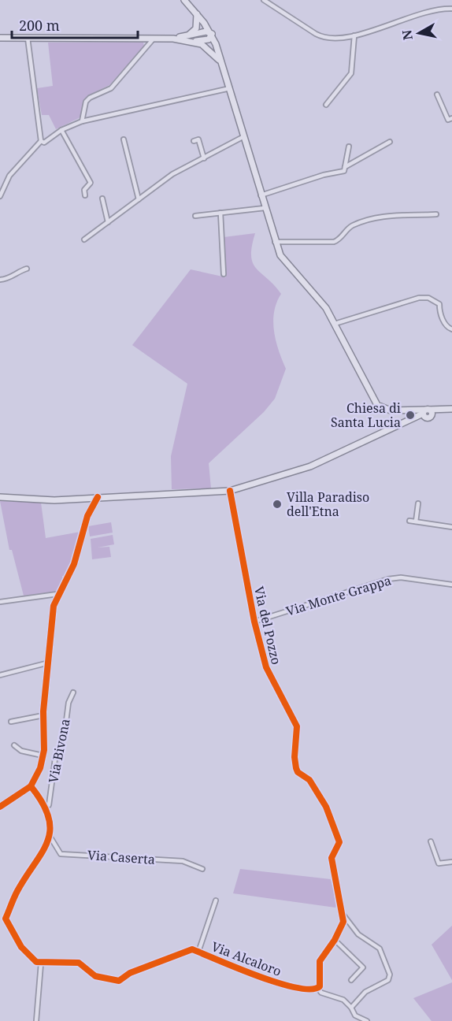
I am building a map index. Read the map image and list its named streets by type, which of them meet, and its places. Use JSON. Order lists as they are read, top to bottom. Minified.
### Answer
{"streets":{"street":["Via Monte Grappa","Via del Pozzo","Via Bivona","Via Caserta","Via Alcaloro"]},"crossings":[["Via Monte Grappa","Via del Pozzo"],["Via del Pozzo","Via Alcaloro"]],"places":["Chiesa di Santa Lucia","Villa Paradiso dell'Etna"],"scale_bar":"200 m","north":"left"}
